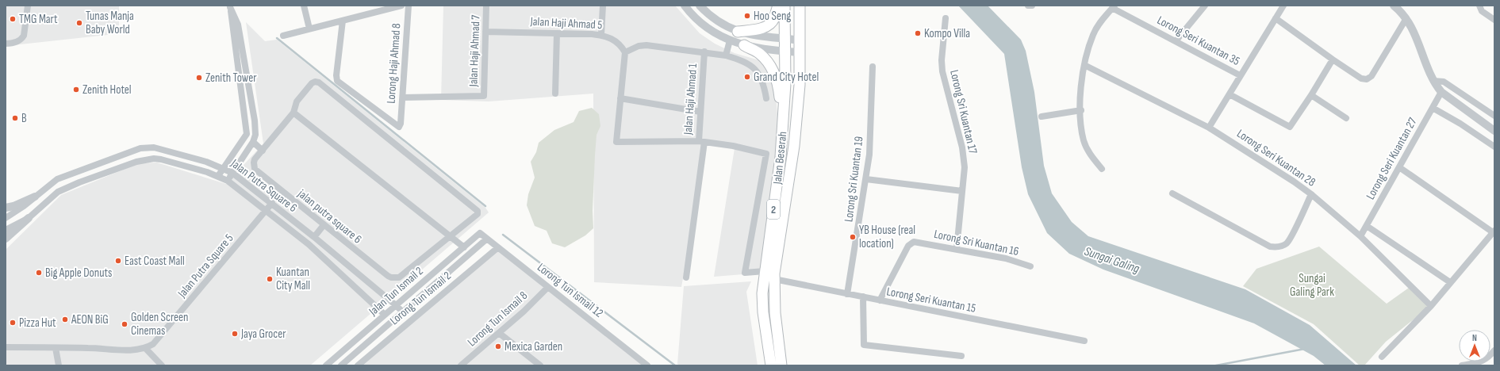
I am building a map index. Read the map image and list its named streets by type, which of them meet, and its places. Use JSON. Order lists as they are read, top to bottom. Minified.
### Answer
{"streets":{"highway":["Jalan Beserah","2"],"street":["Jalan Haji Ahmad 5","Lorong Seri Kuantan 35","Jalan Haji Ahmad 7","Lorong Haji Ahmad 8","Jalan Haji Ahmad 1","Lorong Sri Kuantan 17","Lorong Seri Kuantan 28","Lorong Seri Kuantan 27","Lorong Sri Kuantan 19","Jalan Putra Square 6","jalan putra square 6","Lorong Sri Kuantan 16","Jalan Putra Square 5","Lorong Tun Ismail 12","Jalan Tun Ismail 2","Lorong Tun Ismail 2","Lorong Seri Kuantan 15","Lorong Tun Ismail 8"]},"crossings":[["Jalan Haji Ahmad 5","Jalan Haji Ahmad 7"],["Jalan Haji Ahmad 7","Lorong Haji Ahmad 8"],["Lorong Sri Kuantan 17","Lorong Sri Kuantan 16"],["Jalan Beserah","Lorong Seri Kuantan 15"],["Lorong Seri Kuantan 28","Lorong Seri Kuantan 27"],["Lorong Sri Kuantan 19","Lorong Seri Kuantan 15"],["Jalan Putra Square 6","Jalan Putra Square 5"],["Jalan Putra Square 6","Jalan Tun Ismail 2"],["Lorong Sri Kuantan 16","Lorong Seri Kuantan 15"],["Lorong Tun Ismail 12","Jalan Tun Ismail 2"],["Lorong Tun Ismail 12","Lorong Tun Ismail 2"],["Lorong Tun Ismail 12","Lorong Tun Ismail 8"]],"water":["Sungai Galing"],"parks":["Sungai Galing Park"],"places":["Hoo Seng","TMG Mart","Tunas Manja Baby World","Kompo Villa","Grand City Hotel","Zenith Tower","Zenith Hotel","B","YB House (real location)","East Coast Mall","Big Apple Donuts","Kuantan City Mall","AEON BiG","Pizza Hut","Golden Screen Cinemas","Jaya Grocer","Mexica Garden"],"north":"top"}
